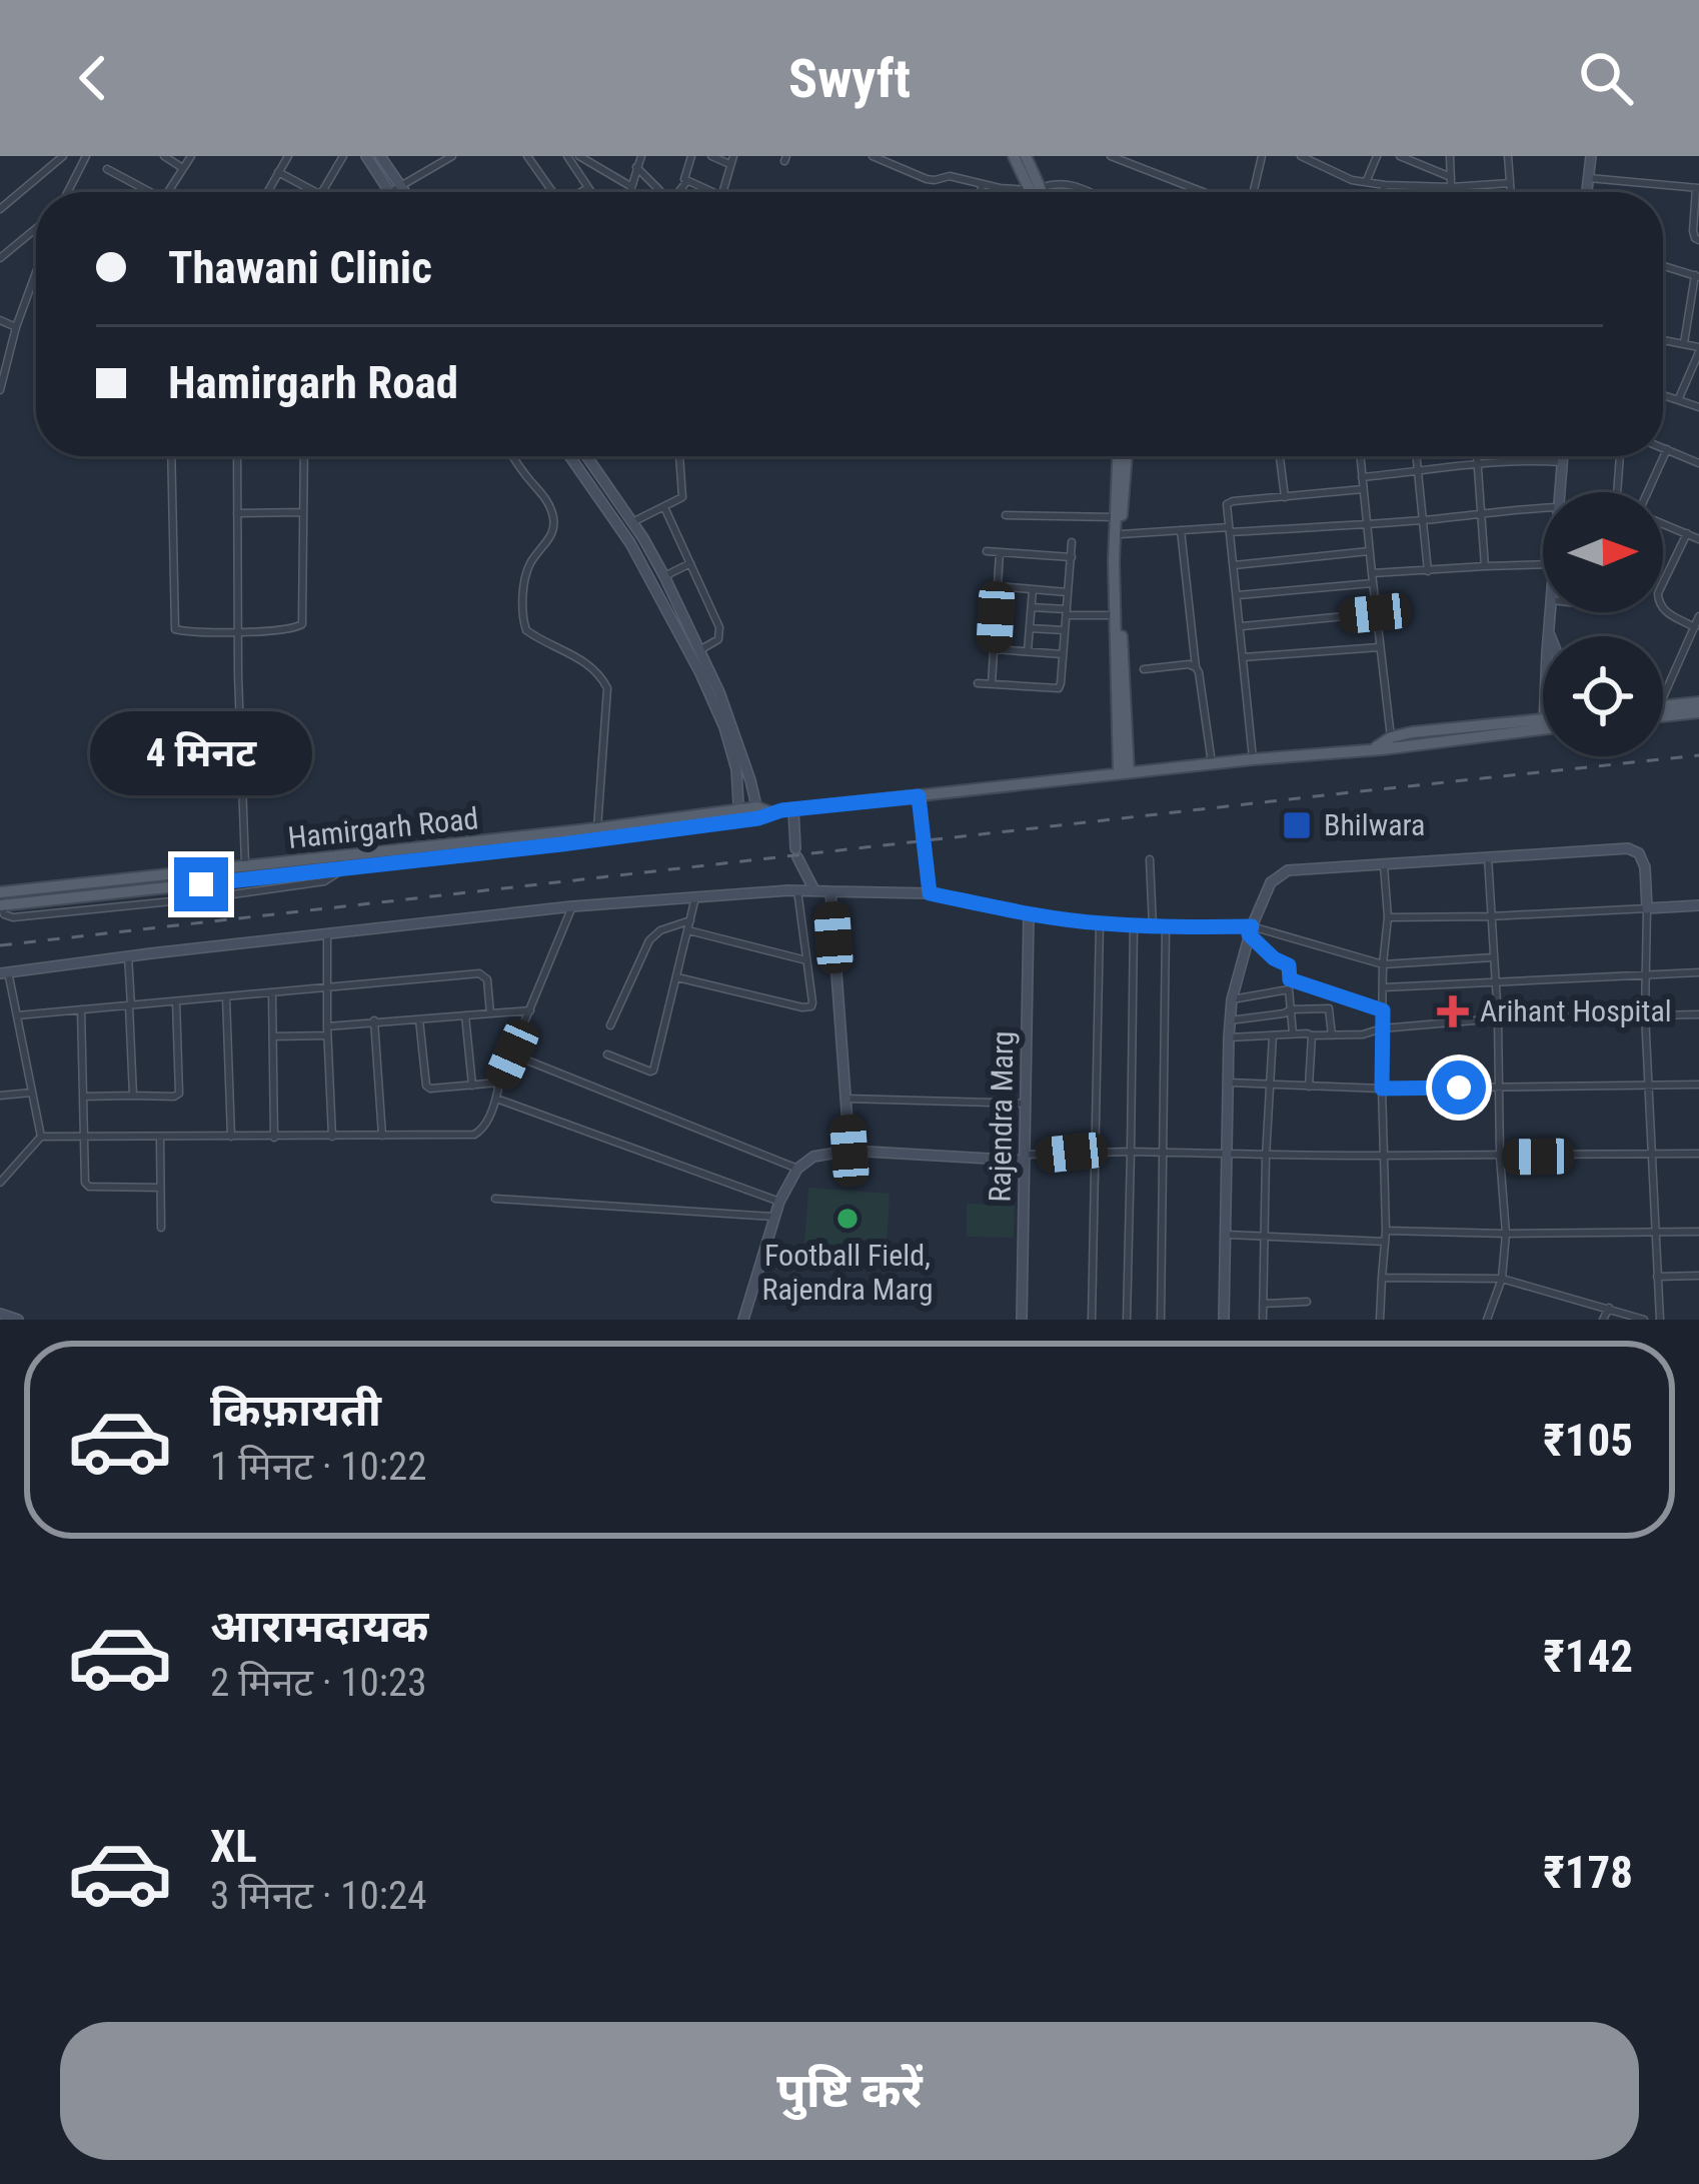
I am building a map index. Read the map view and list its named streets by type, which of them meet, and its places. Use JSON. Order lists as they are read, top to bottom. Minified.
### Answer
{"streets":{"main road":["Hamirgarh Road"],"street":["Rajendra Marg"]},"places":{"transit":["Bhilwara"],"health":["Arihant Hospital"],"other":["Football Field, Rajendra Marg"]},"north":"right","page":{"header":"Swyft","banner":["Thawani Clinic","Hamirgarh Road"],"bubble":"4 मिनट","list":[{"name":"किफ़ायती","note":"1 मिनट · 10:22","value":"₹105"},{"name":"आरामदायक","note":"2 मिनट · 10:23","value":"₹142"},{"name":"XL","note":"3 मिनट · 10:24","value":"₹178"}],"buttons":"पुष्टि करें"}}
